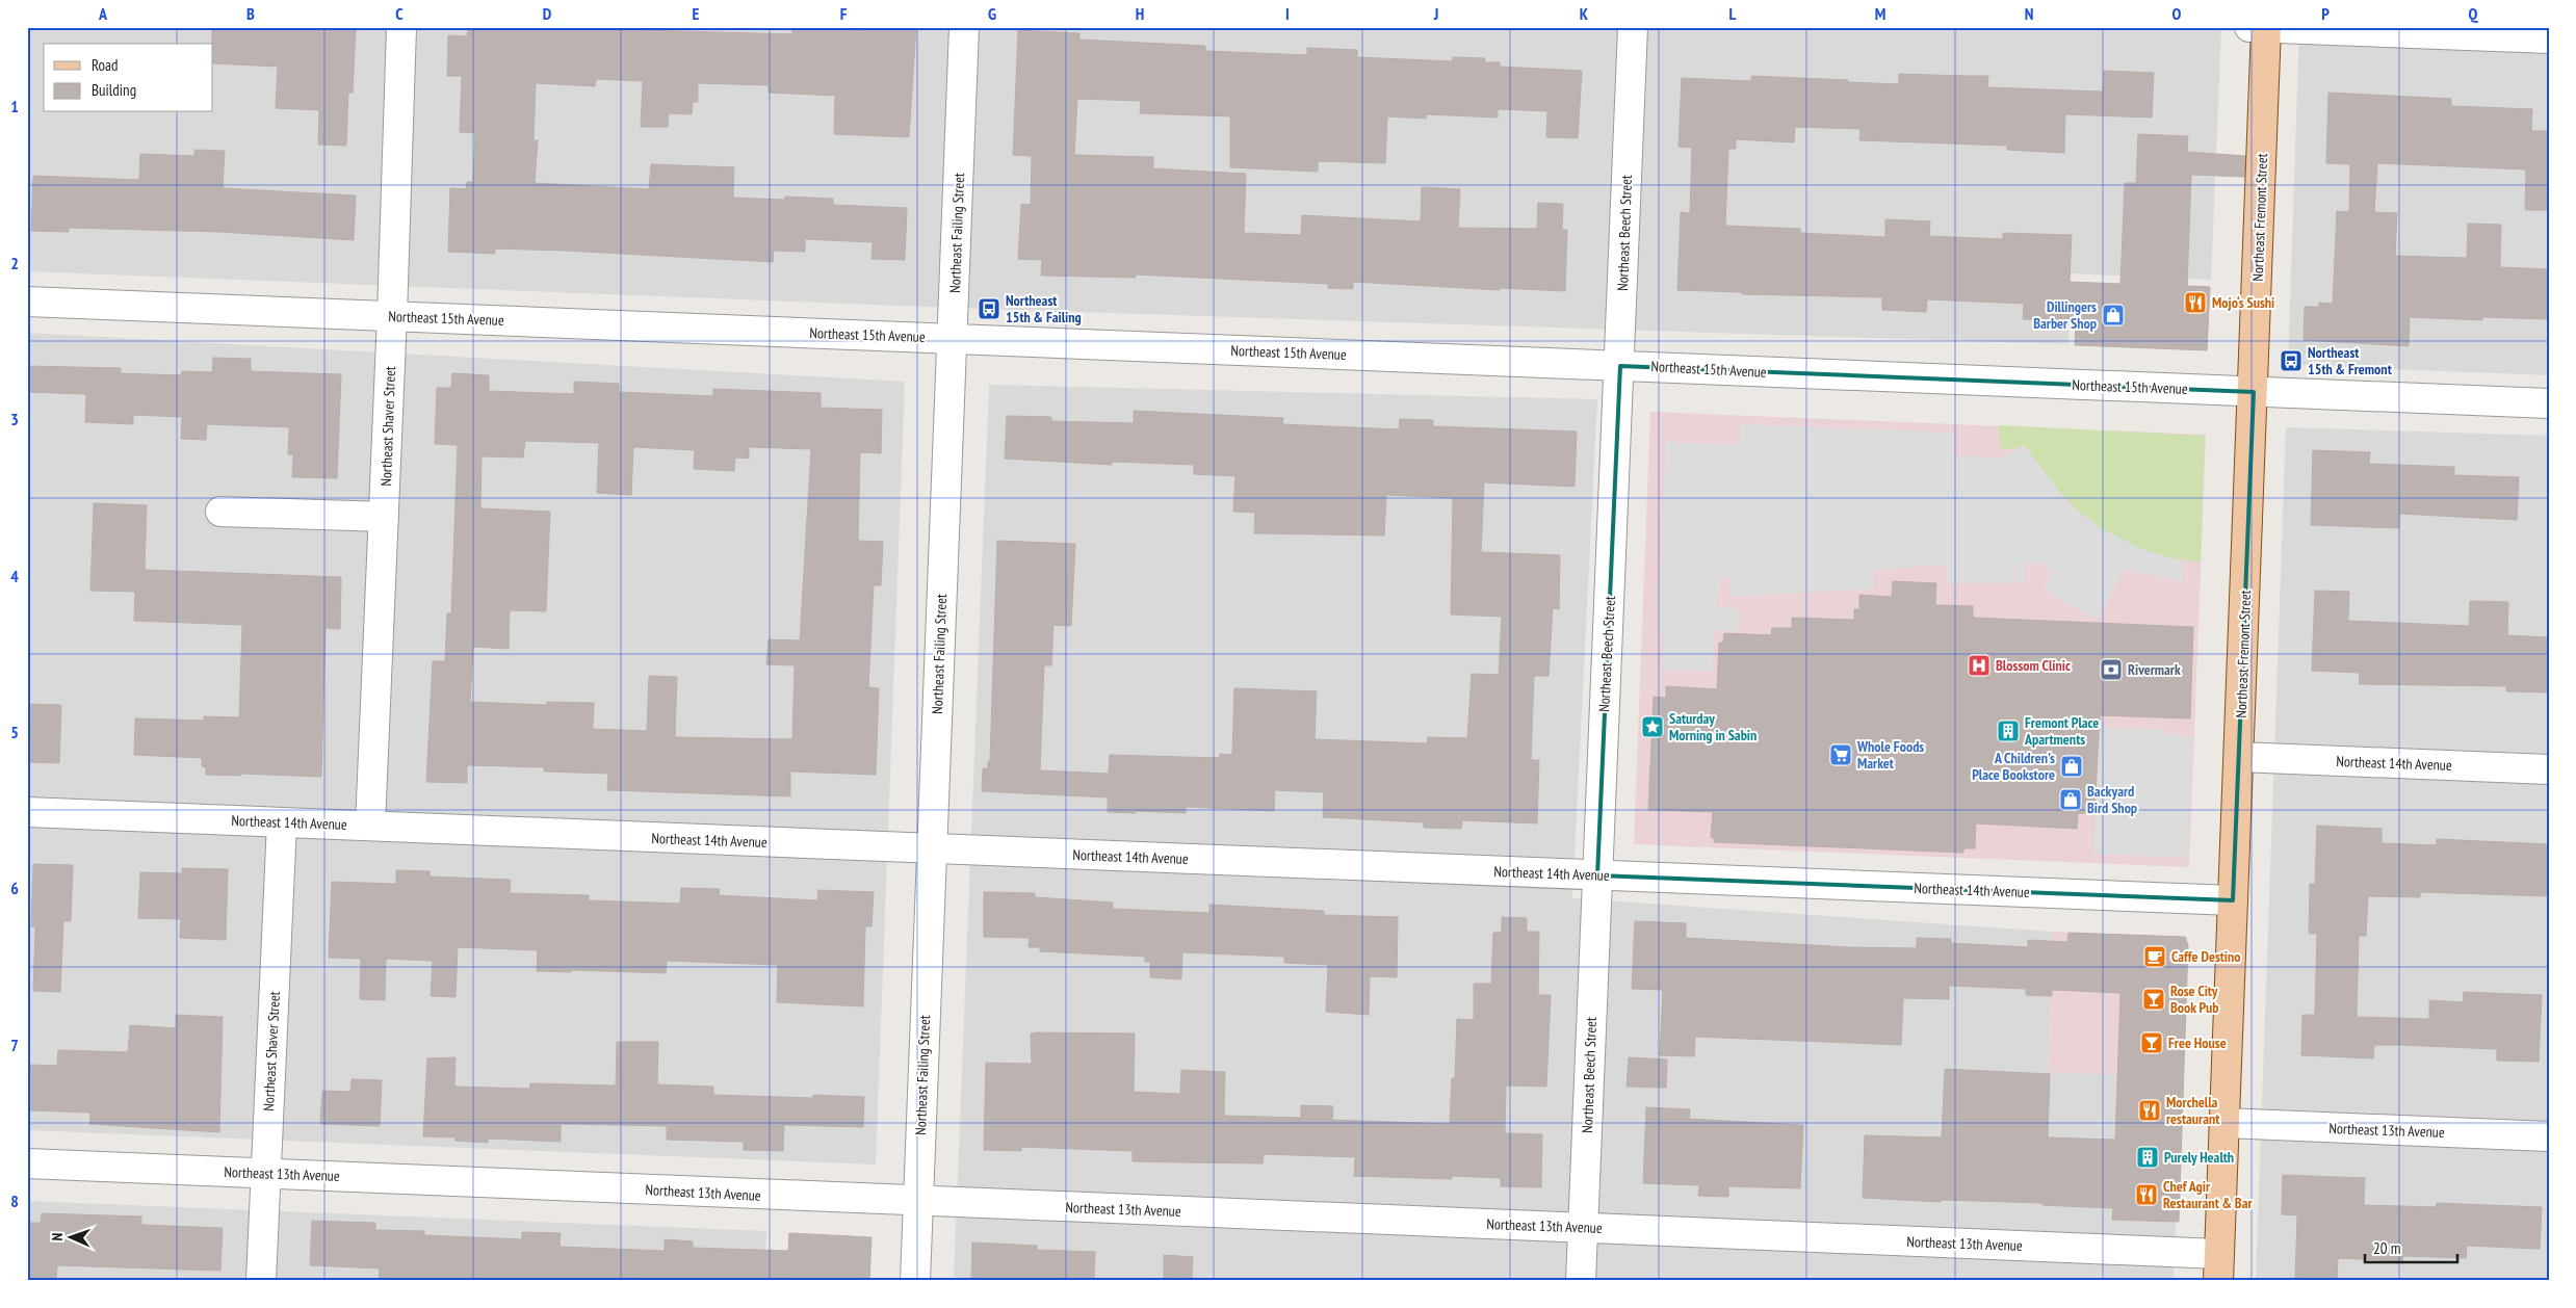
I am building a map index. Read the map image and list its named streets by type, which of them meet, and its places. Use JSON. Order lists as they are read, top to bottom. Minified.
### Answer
{"streets":{"main road":["Northeast Fremont Street"],"street":["Northeast Failing Street","Northeast Beech Street","Northeast 15th Avenue","Northeast Shaver Street","Northeast 14th Avenue","Northeast 13th Avenue"]},"crossings":[["Northeast Fremont Street","Northeast 15th Avenue"],["Northeast Fremont Street","Northeast 14th Avenue"],["Northeast Fremont Street","Northeast 13th Avenue"],["Northeast Failing Street","Northeast 15th Avenue"],["Northeast Failing Street","Northeast 14th Avenue"],["Northeast Failing Street","Northeast 13th Avenue"],["Northeast Beech Street","Northeast 15th Avenue"],["Northeast Beech Street","Northeast 14th Avenue"],["Northeast Beech Street","Northeast 13th Avenue"],["Northeast 15th Avenue","Northeast Shaver Street"],["Northeast Shaver Street","Northeast 14th Avenue"],["Northeast Shaver Street","Northeast 13th Avenue"]],"places":{"restaurant":["Mojo‘s Sushi","Morchella restaurant","Chef Agir Restaurant & Bar"],"bus stop":["Northeast 15th & Failing","Northeast 15th & Fremont"],"shop":["Dillingers Barber Shop","A Children's Place Bookstore","Backyard Bird Shop"],"hospital":["Blossom Clinic"],"bank":["Rivermark"],"place":["Saturday Morning in Sabin"],"building":["Fremont Place Apartments","Purely Health"],"supermarket":["Whole Foods Market"],"cafe":["Caffe Destino"],"bar":["Rose City Book Pub","Free House"]},"legend":["Road","Building"],"scale_bar":"20 m","north":"left","grid":{"columns":["A","B","C","D","E","F","G","H","I","J","K","L","M","N","O","P","Q"],"rows":["1","2","3","4","5","6","7","8"]}}
